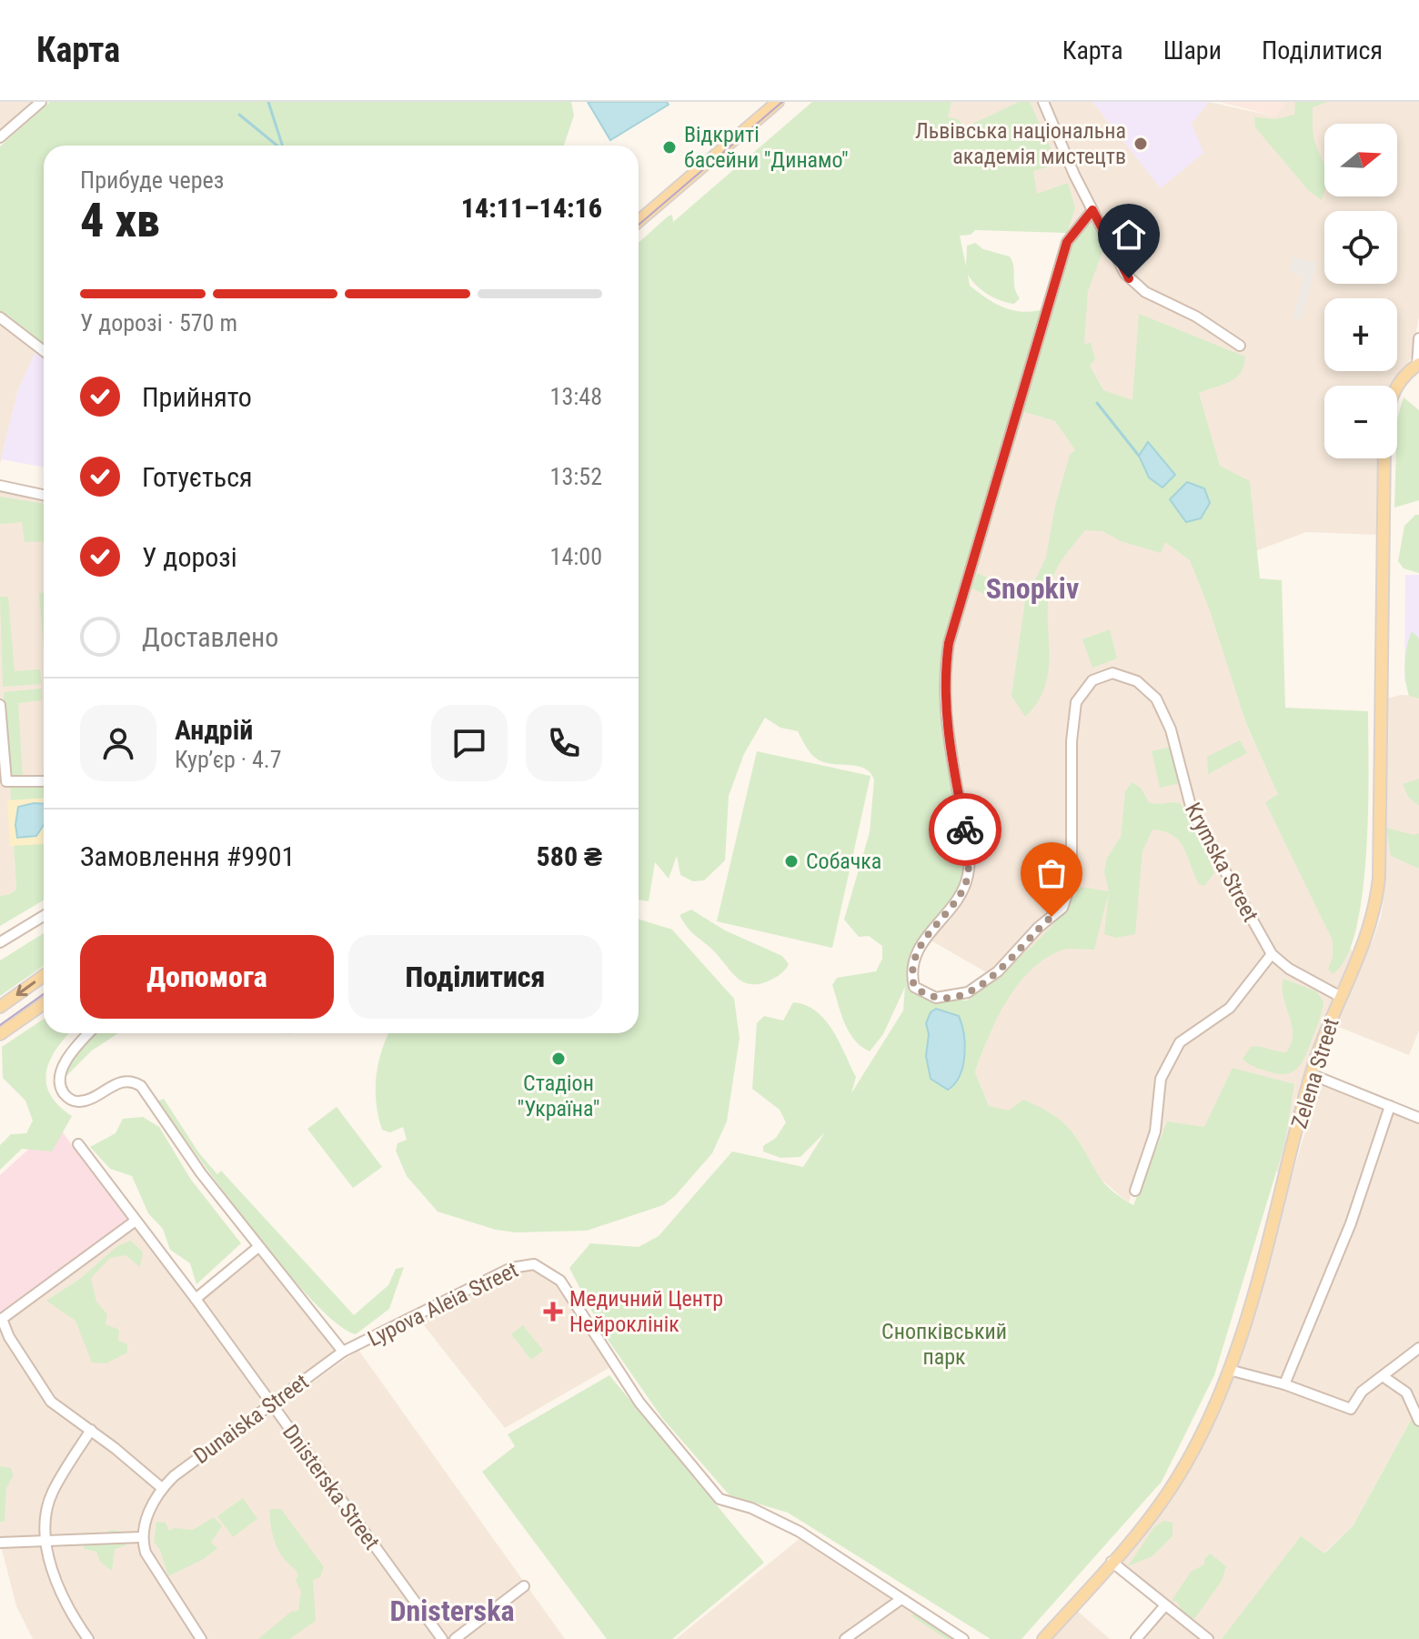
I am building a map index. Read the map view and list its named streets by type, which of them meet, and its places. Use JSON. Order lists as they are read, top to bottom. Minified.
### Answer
{"streets":{"main road":["Zelena Street"],"street":["Krymska Street","Lypova Aleia Street","Dunaiska Street","Dnisterska Street"]},"crossings":[["Krymska Street","Zelena Street"],["Lypova Aleia Street","Dunaiska Street"],["Dunaiska Street","Dnisterska Street"]],"districts":["Snopkiv","Dnisterska"],"parks":["Снопківський парк"],"places":{"other":["Львівська національна академія мистецтв","Відкриті басейни \"Динамо\"","Собачка","Стадіон \"Україна\""],"health":["Медичний Центр Нейроклінік"]},"north":"right","page":{"header":"Карта","nav":["Карта","Шари","Поділитися"],"map_buttons":["+","−"],"heading":["4 хв","Прибуде через","14:11–14:16"],"panel":["Андрій","Кур’єр · 4.7","Замовлення #9901","580 ₴"],"bar":"У дорозі · 570 m","list":[["Прийнято","13:48"],["Готується","13:52"],["У дорозі","14:00"],"Доставлено"],"buttons":["Допомога","Поділитися"]}}
